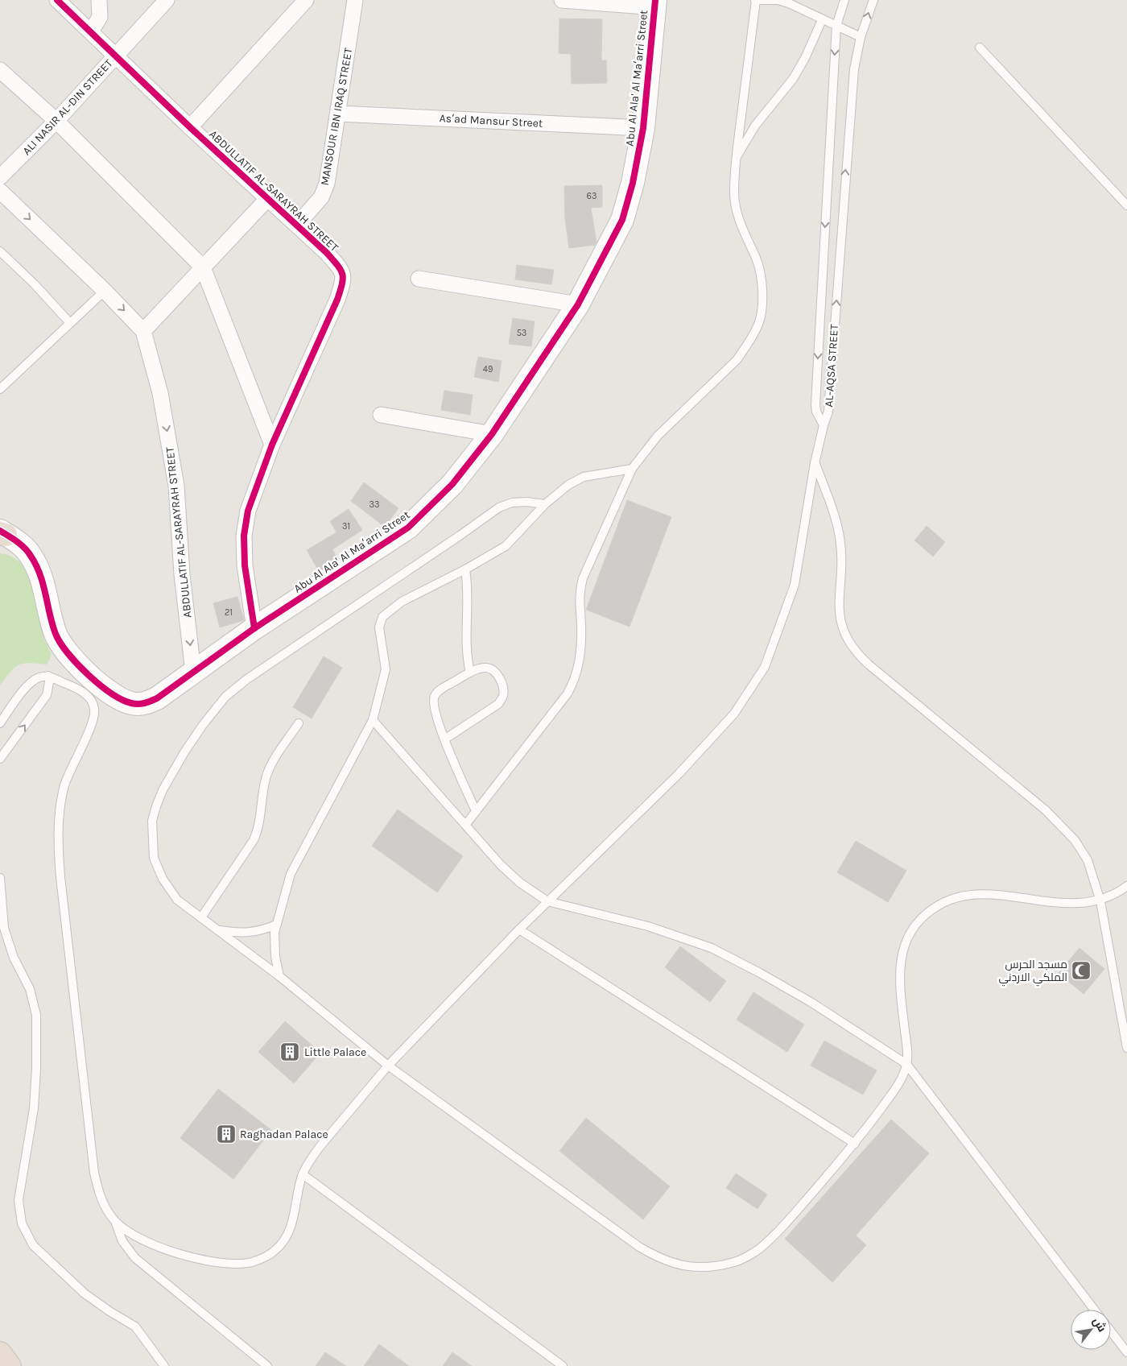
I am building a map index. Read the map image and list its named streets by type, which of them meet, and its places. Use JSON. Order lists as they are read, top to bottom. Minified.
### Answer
{"streets":{"street":["Abu Al Ala' Al Maʻarri Street","ALI NASIR AL-DIN STREET","MANSOUR IBN IRAQ STREET","Asʻad Mansur Street","ABDULLATIF AL-SARAYRAH STREET"],"lane":["AL-AQSA STREET"]},"crossings":[["Abu Al Ala' Al Maʻarri Street","Asʻad Mansur Street"],["Abu Al Ala' Al Maʻarri Street","ABDULLATIF AL-SARAYRAH STREET"],["ALI NASIR AL-DIN STREET","ABDULLATIF AL-SARAYRAH STREET"],["MANSOUR IBN IRAQ STREET","Asʻad Mansur Street"],["MANSOUR IBN IRAQ STREET","ABDULLATIF AL-SARAYRAH STREET"]],"places":{"mosque":["مسجد الحرس الملكي الاردني"],"building":["Little Palace","Raghadan Palace"]},"house_numbers":["63","53","49","33","31","21"],"north":"top right"}
